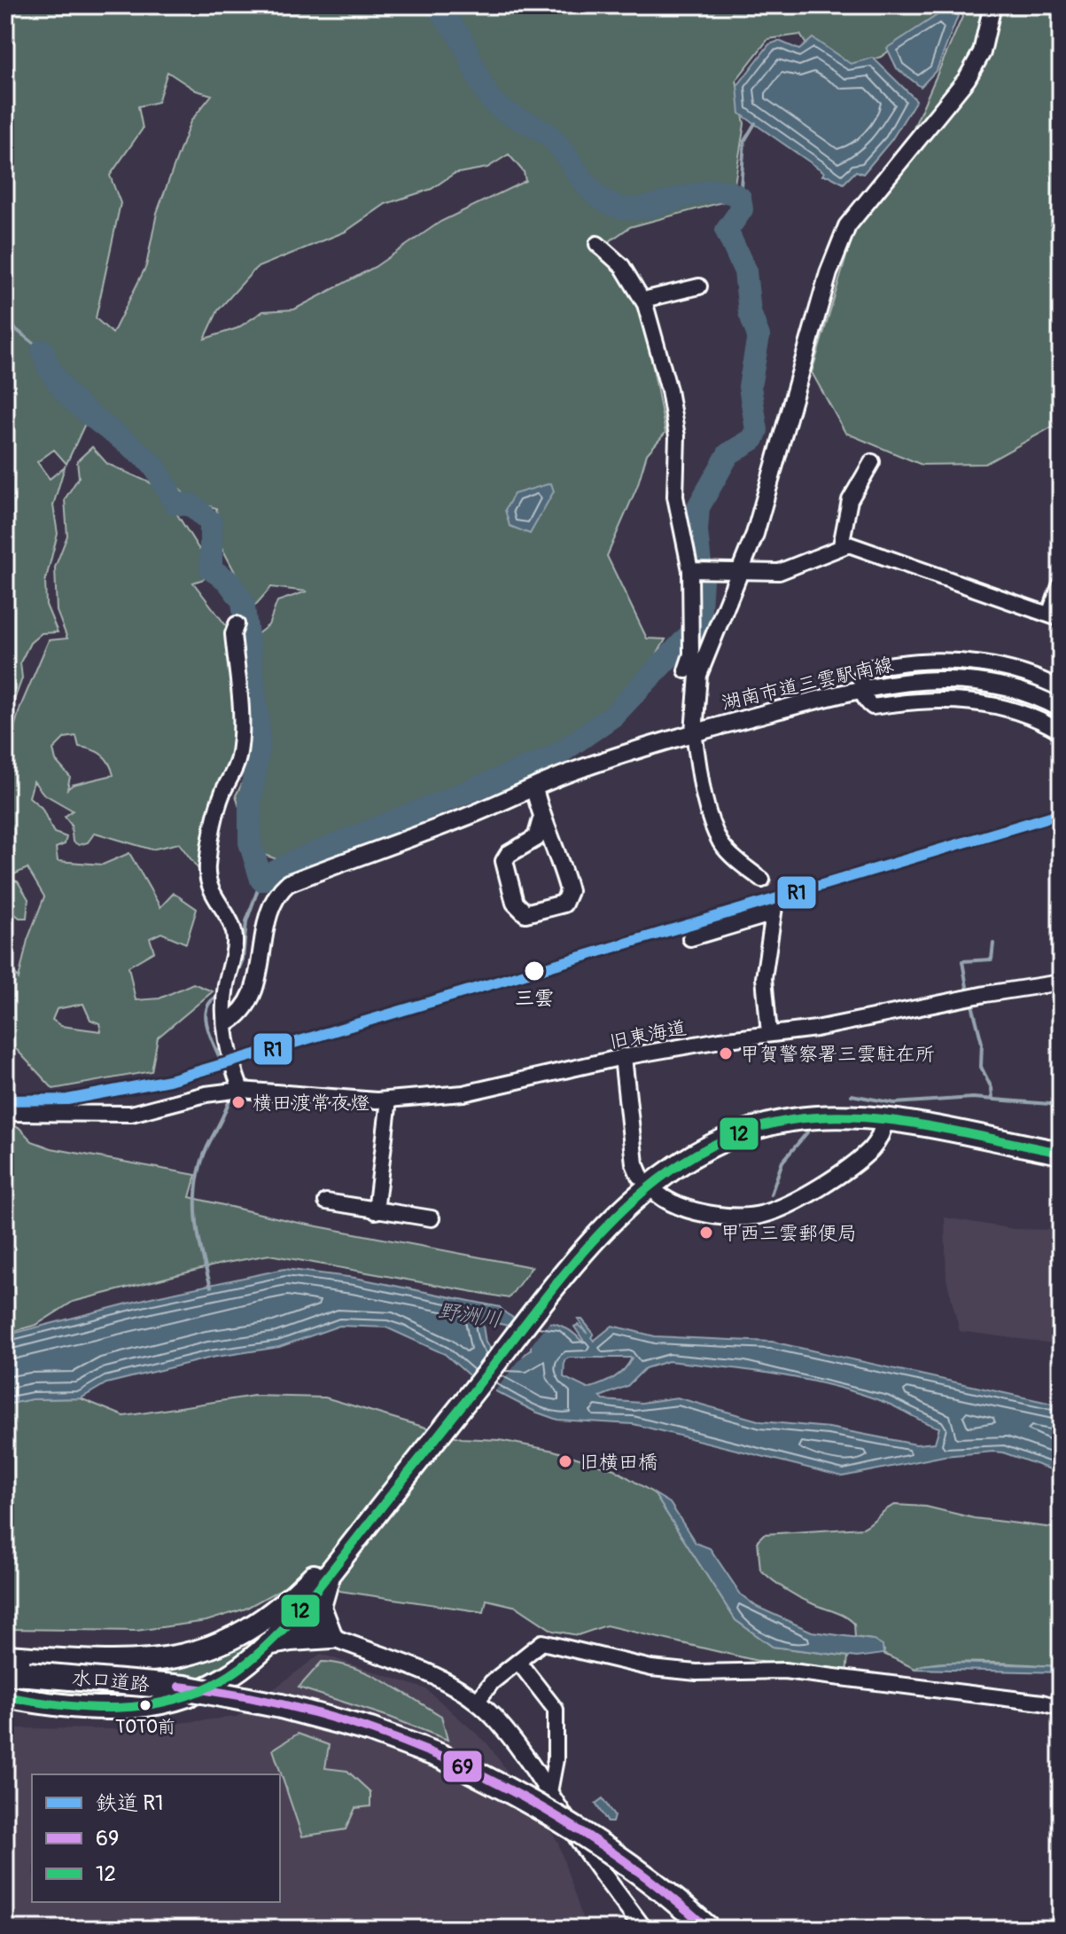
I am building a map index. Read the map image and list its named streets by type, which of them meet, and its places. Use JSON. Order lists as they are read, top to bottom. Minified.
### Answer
{"streets":{"highway":["水口道路"],"street":["湖南市道三雲駅南線","旧東海道"]},"water":["野洲川"],"places":["三雲","甲賀警察署三雲駐在所","横田渡常夜燈","甲西三雲郵便局","旧横田橋","TOTO前"],"lines":["rail line R1","transit line 12","transit line 69"],"legend":["鉄道 R1","69","12"]}
